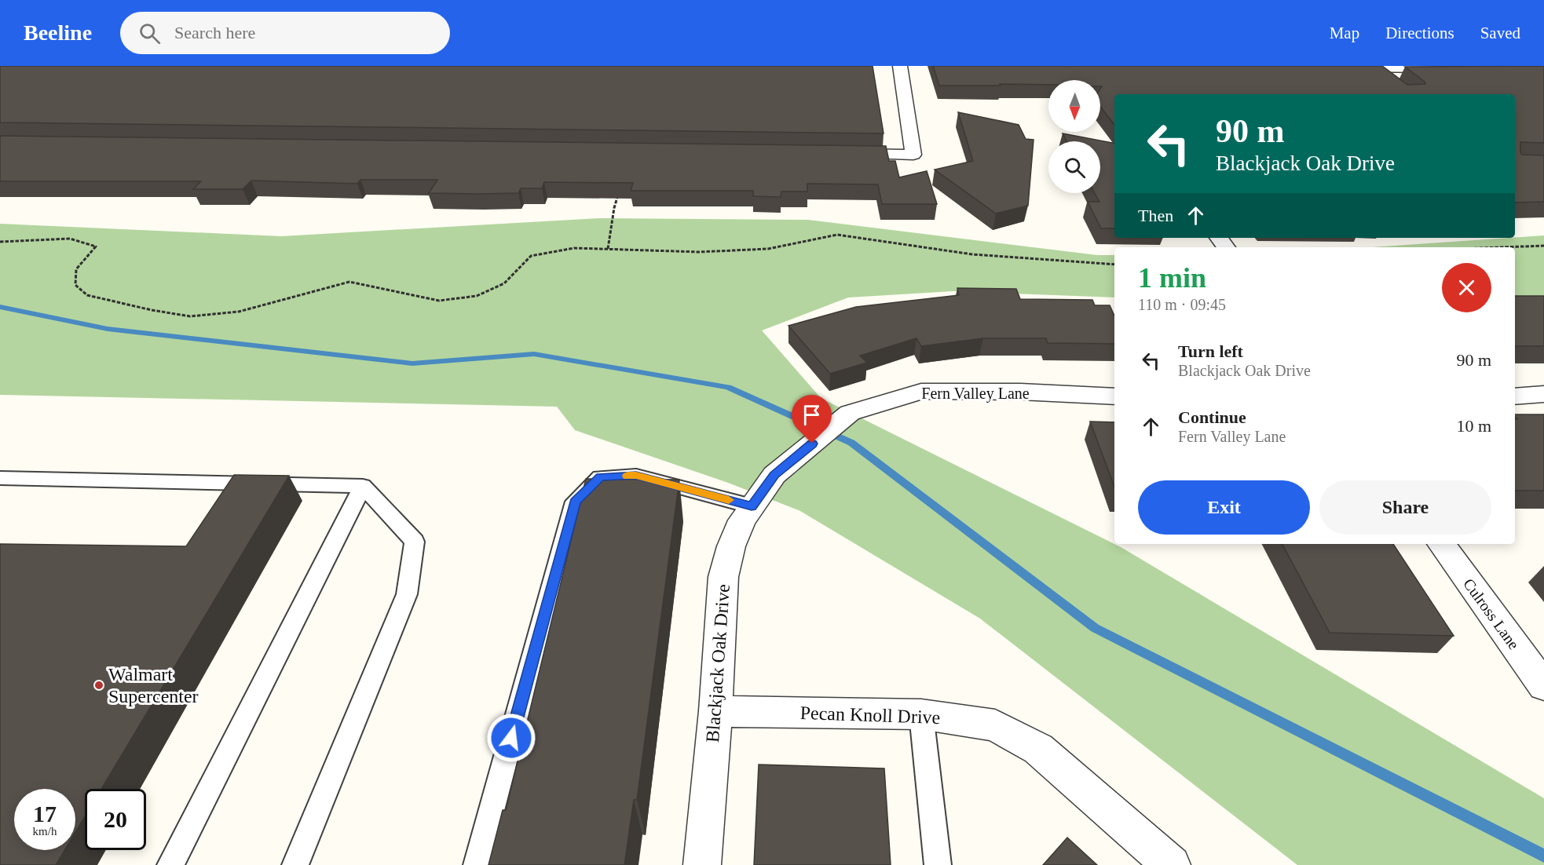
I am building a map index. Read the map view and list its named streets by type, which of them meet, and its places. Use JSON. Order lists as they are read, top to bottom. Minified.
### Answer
{"streets":{"street":["Fern Valley Lane","Culross Lane","Blackjack Oak Drive","Pecan Knoll Drive"]},"crossings":[["Fern Valley Lane","Blackjack Oak Drive"],["Blackjack Oak Drive","Pecan Knoll Drive"]],"places":["Walmart Supercenter"],"north":"bottom","page":{"header":"Beeline","search":"Search here","nav":["Map","Directions","Saved"],"turn":["90 m","Blackjack Oak Drive"],"then":"Then","heading":["1 min","110 m · 09:45"],"list":[{"name":"Turn left","note":"Blackjack Oak Drive","value":"90 m"},{"name":"Continue","note":"Fern Valley Lane","value":"10 m"}],"buttons":["Exit","Share"],"speed":"17 km/h","limit":"20"}}
